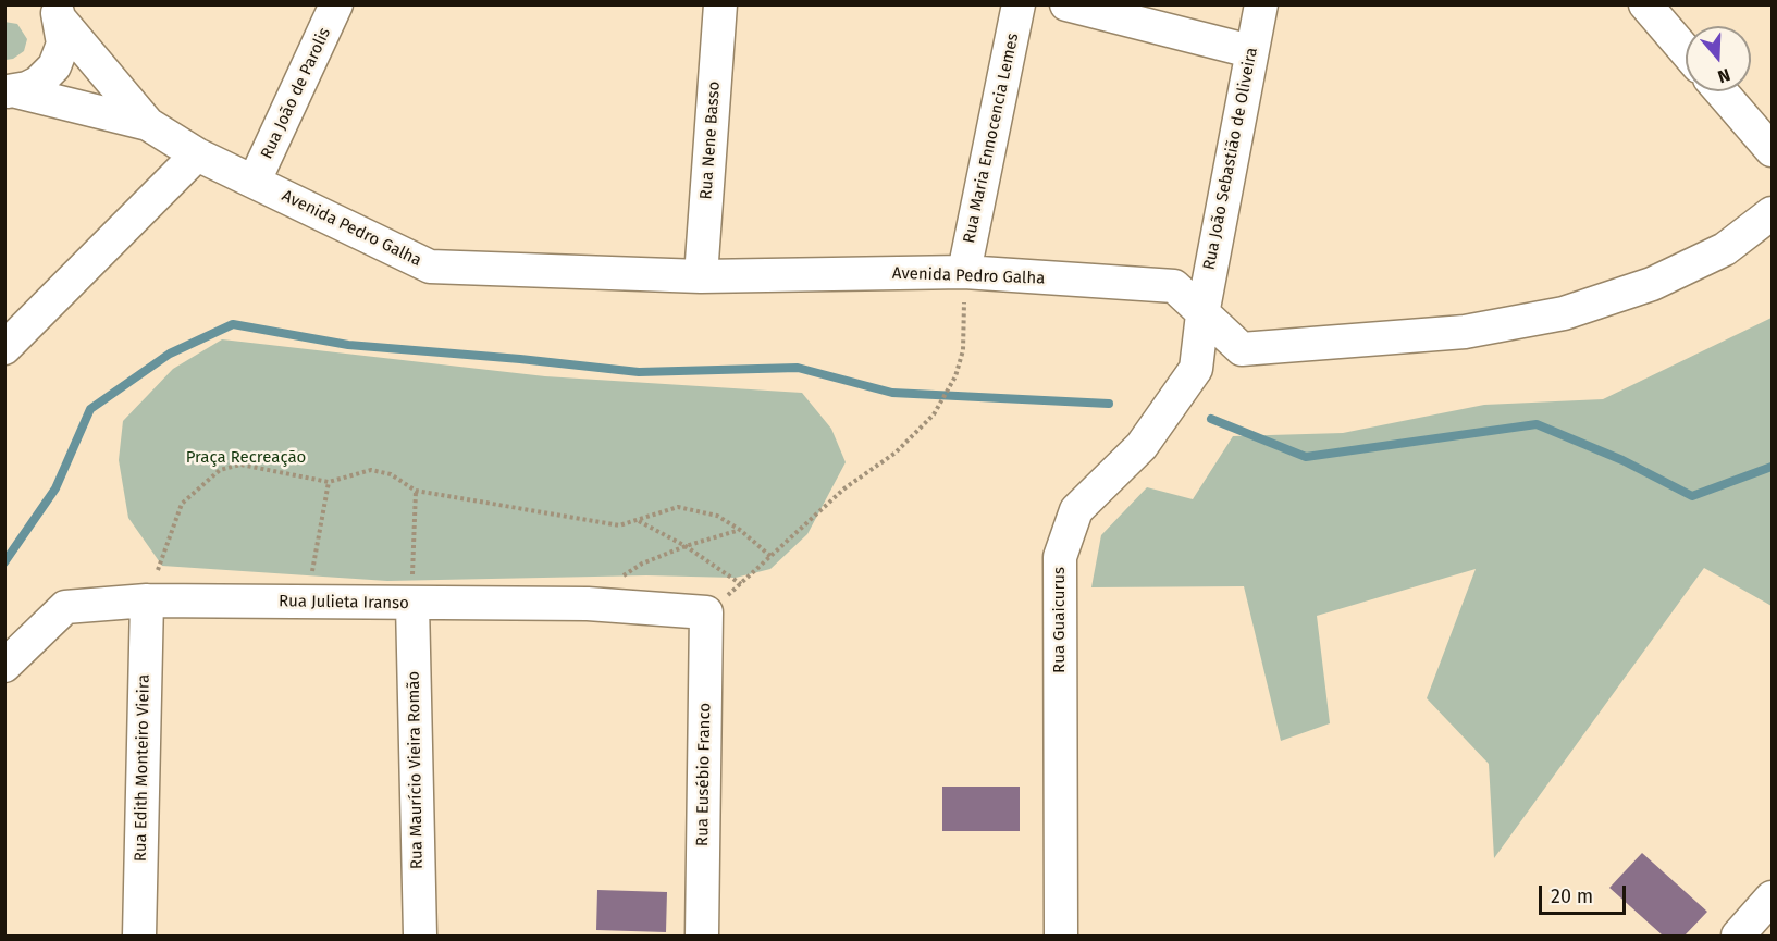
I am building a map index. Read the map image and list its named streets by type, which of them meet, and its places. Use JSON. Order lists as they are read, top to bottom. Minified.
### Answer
{"streets":{"street":["Rua João de Parolis","Rua Maria Ennocencia Lemes","Rua Nene Basso","Rua João Sebastião de Oliveira","Avenida Pedro Galha","Rua Julieta Iranso","Rua Guaicurus","Rua Edith Monteiro Vieira","Rua Maurício Vieira Romão","Rua Eusébio Franco"]},"crossings":[["Rua João de Parolis","Avenida Pedro Galha"],["Rua Maria Ennocencia Lemes","Avenida Pedro Galha"],["Rua Nene Basso","Avenida Pedro Galha"],["Rua João Sebastião de Oliveira","Avenida Pedro Galha"],["Rua João Sebastião de Oliveira","Rua Guaicurus"],["Avenida Pedro Galha","Rua Guaicurus"],["Rua Julieta Iranso","Rua Edith Monteiro Vieira"],["Rua Julieta Iranso","Rua Maurício Vieira Romão"],["Rua Julieta Iranso","Rua Eusébio Franco"]],"parks":["Praça Recreação"],"scale_bar":"20 m","north":"bottom"}
